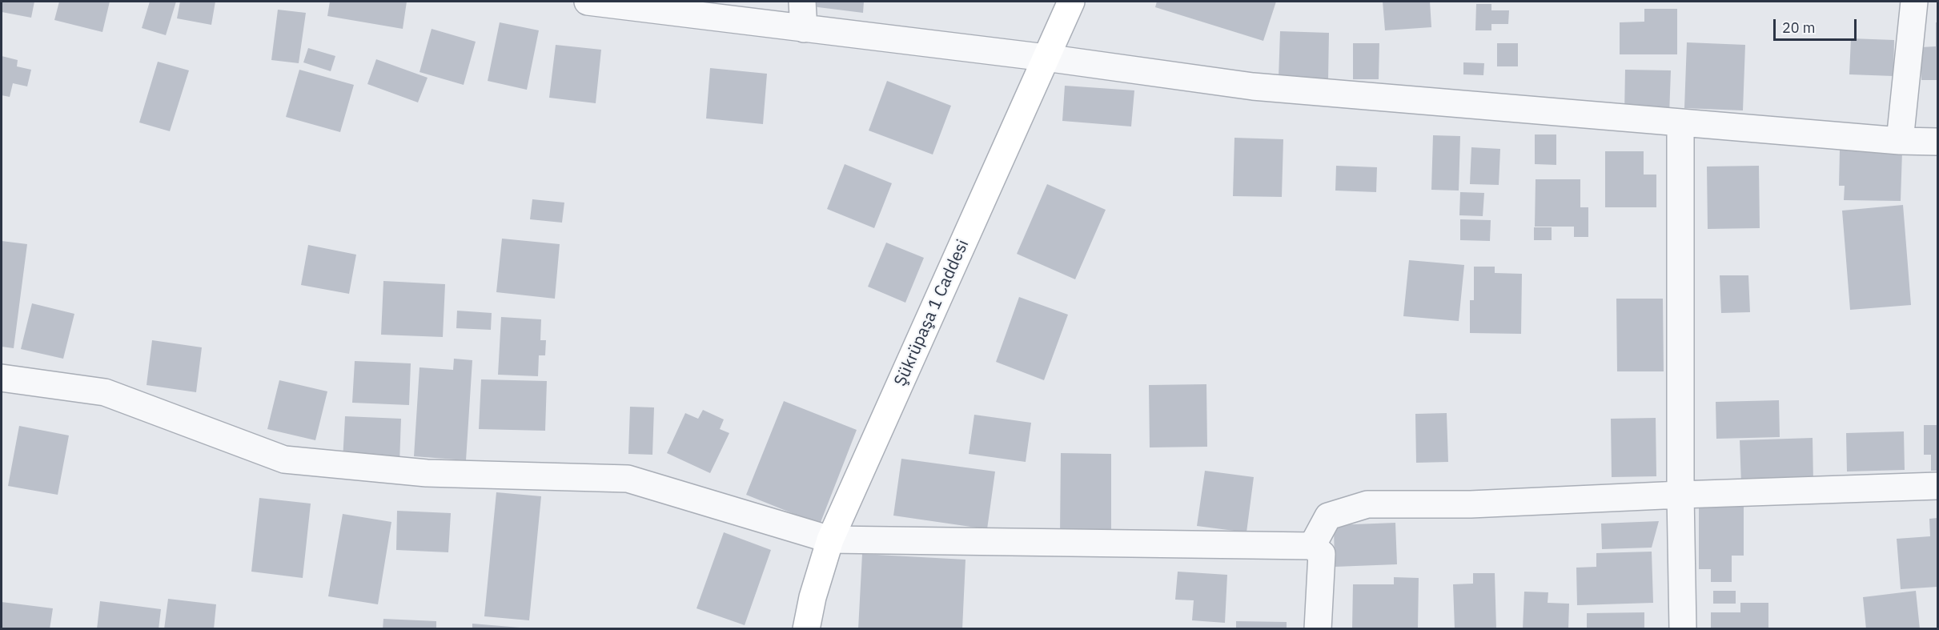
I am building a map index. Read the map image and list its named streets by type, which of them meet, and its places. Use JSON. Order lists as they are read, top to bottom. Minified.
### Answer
{"streets":{"main road":["Şükrüpaşa 1 Caddesi"]},"scale_bar":"20 m"}
